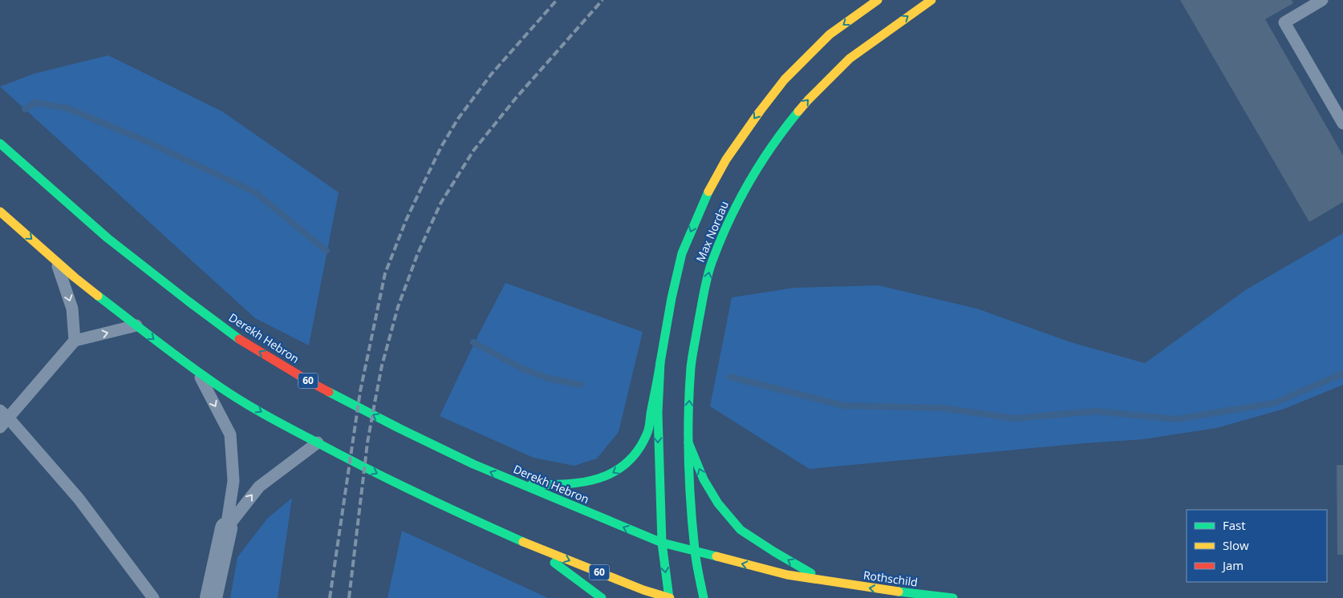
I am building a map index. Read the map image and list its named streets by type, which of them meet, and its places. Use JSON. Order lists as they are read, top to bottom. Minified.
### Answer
{"streets":{"main road":["Max Nordau","Derekh Hebron","60","Rothschild"]},"crossings":[["Max Nordau","Derekh Hebron"],["Derekh Hebron","Rothschild"]],"one_way":["Rothschild"],"legend":["Fast","Slow","Jam"]}
